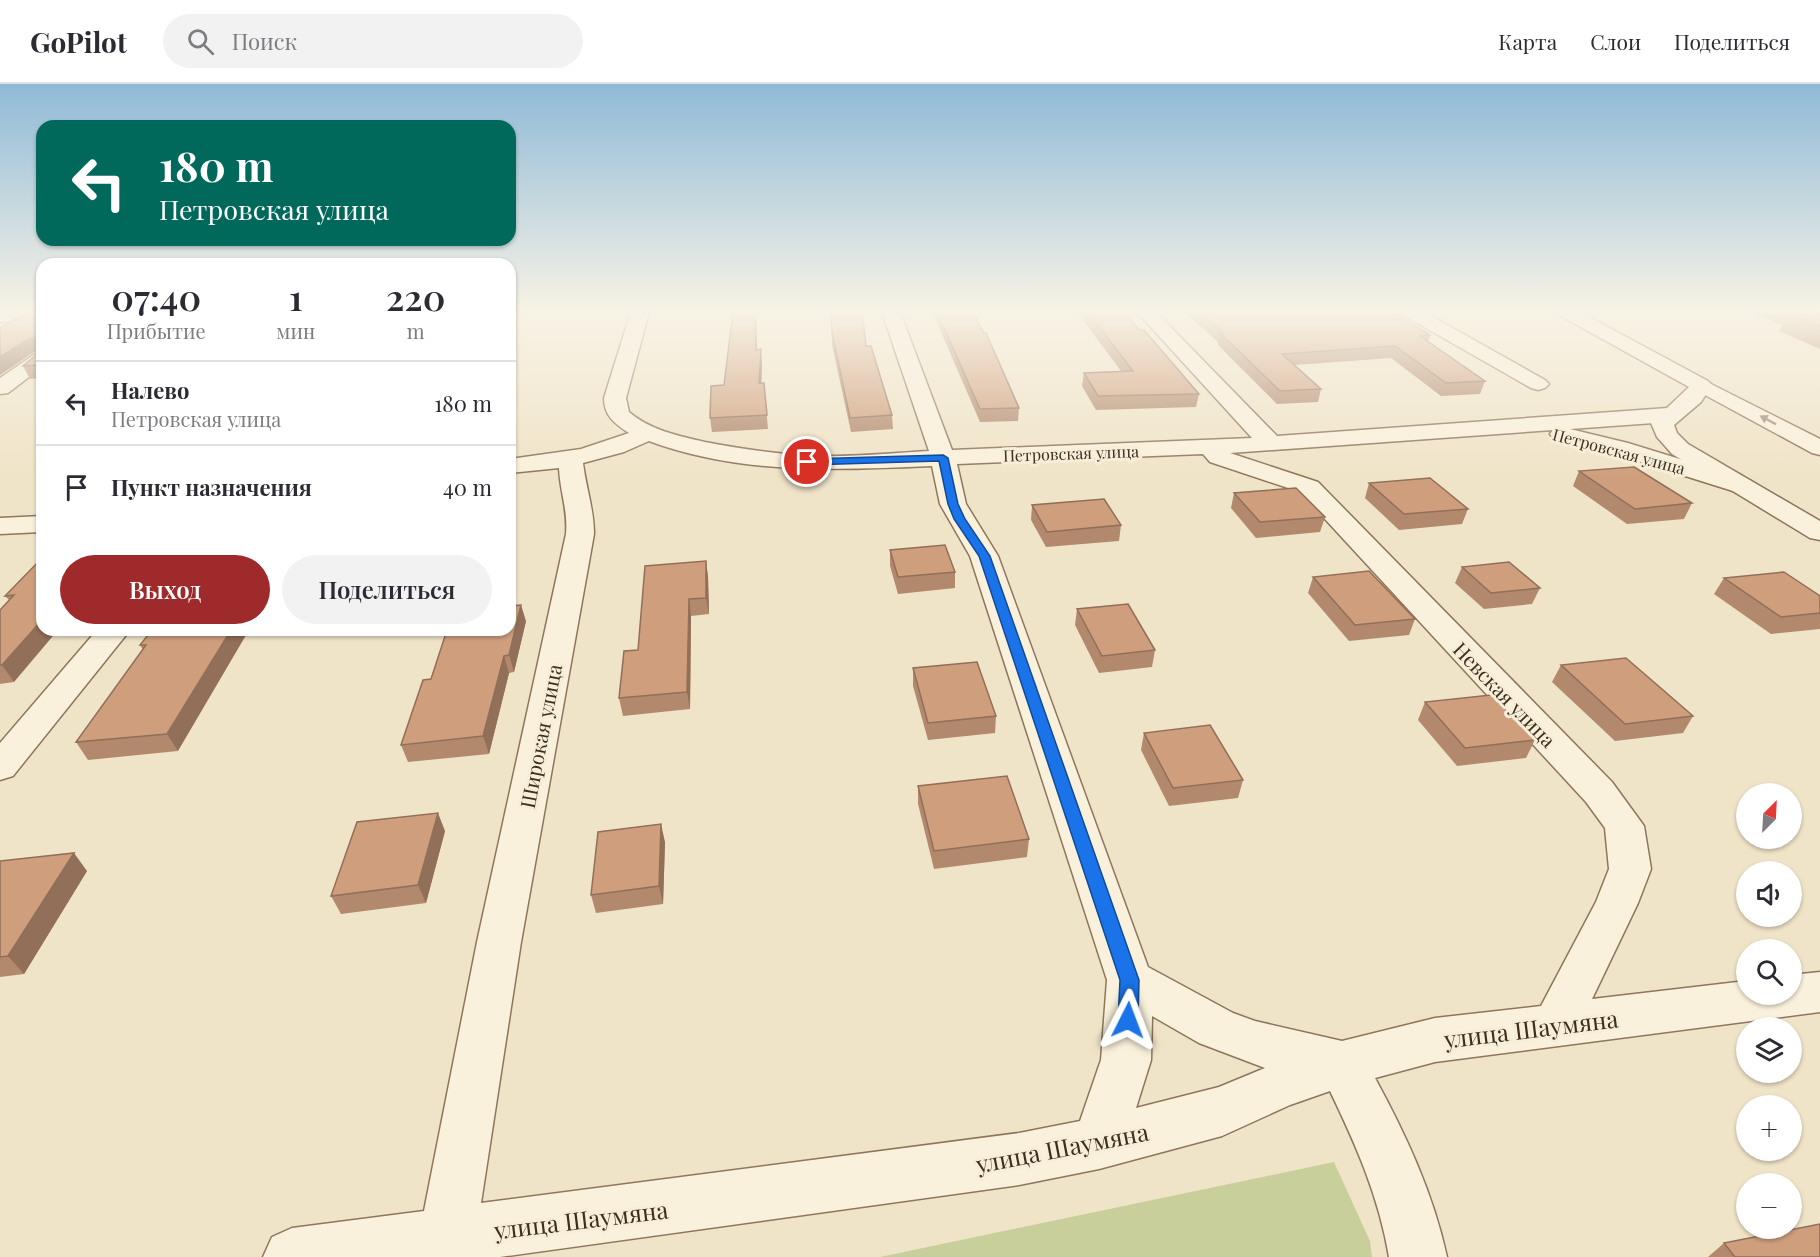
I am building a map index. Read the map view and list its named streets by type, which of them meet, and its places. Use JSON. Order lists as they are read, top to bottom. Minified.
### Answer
{"streets":{"street":["Петровская улица","Невская улица","Широкая улица","улица Шаумяна"]},"crossings":[["Петровская улица","Невская улица"],["Невская улица","улица Шаумяна"],["Широкая улица","улица Шаумяна"]],"north":"top right","page":{"header":"GoPilot","search":"Поиск","nav":["Карта","Слои","Поделиться"],"turn":["180 m","Петровская улица"],"eta":["07:40","Прибытие","1","мин","220","m"],"list":[{"name":"Налево","note":"Петровская улица","value":"180 m"},{"name":"Пункт назначения","value":"40 m"}],"buttons":["Выход","Поделиться"],"map_buttons":["+","−"]}}
